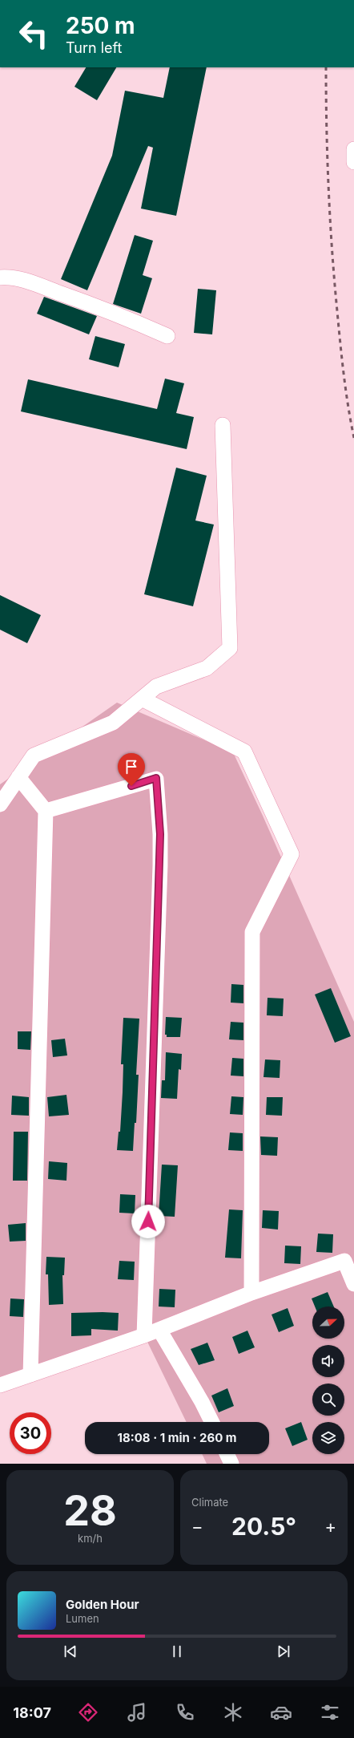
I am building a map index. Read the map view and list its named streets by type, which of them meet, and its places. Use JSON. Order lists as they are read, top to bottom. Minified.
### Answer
{"north":"right","page":{"turn":["250 m","Turn left"],"limit":"30","trip":"18:08 · 1 min · 260 m","tile":[["28","km/h"],"Climate"],"heat":["−","20.5°","+"],"song":["Golden Hour","Lumen"],"tabs":"18:07"}}
